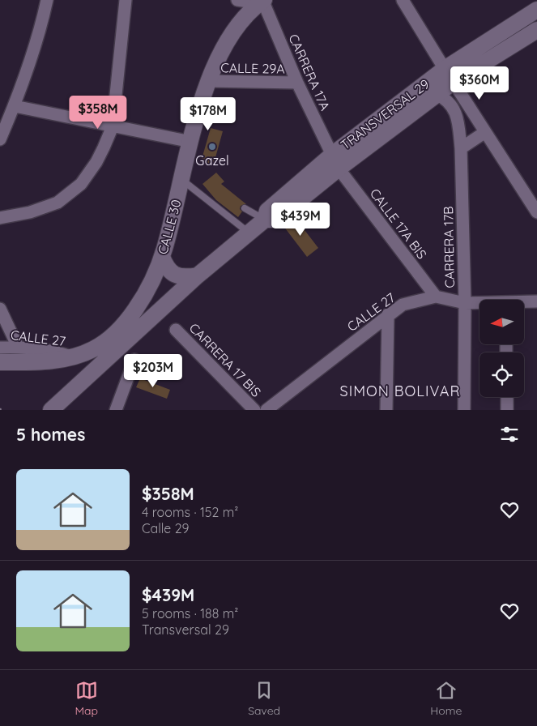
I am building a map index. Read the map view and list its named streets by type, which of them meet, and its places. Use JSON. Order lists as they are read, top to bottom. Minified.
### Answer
{"streets":{"street":["CALLE 29A","CARRERA 17A","TRANSVERSAL 29","CALLE 17A BIS","CALLE 30","CARRERA 17B","CALLE 27","CARRERA 17 BIS"]},"crossings":[["CALLE 29A","CARRERA 17A"],["CALLE 29A","CALLE 30"],["CARRERA 17A","TRANSVERSAL 29"],["CARRERA 17A","CALLE 17A BIS"],["CARRERA 17A","CALLE 30"],["TRANSVERSAL 29","CALLE 17A BIS"],["TRANSVERSAL 29","CARRERA 17B"],["CALLE 17A BIS","CALLE 27"],["CALLE 30","CALLE 27"],["CARRERA 17B","CALLE 27"]],"districts":["SIMON BOLIVAR"],"places":["Gazel"],"north":"left","page":{"price":["$360M","$358M","$178M","$439M","$203M"],"heading":"5 homes","list":[{"name":"$358M","note":"4 rooms · 152 m² · Calle 29"},{"name":"$439M","note":"5 rooms · 188 m² · Transversal 29"}],"tabs":["Map","Saved","Home"]}}
